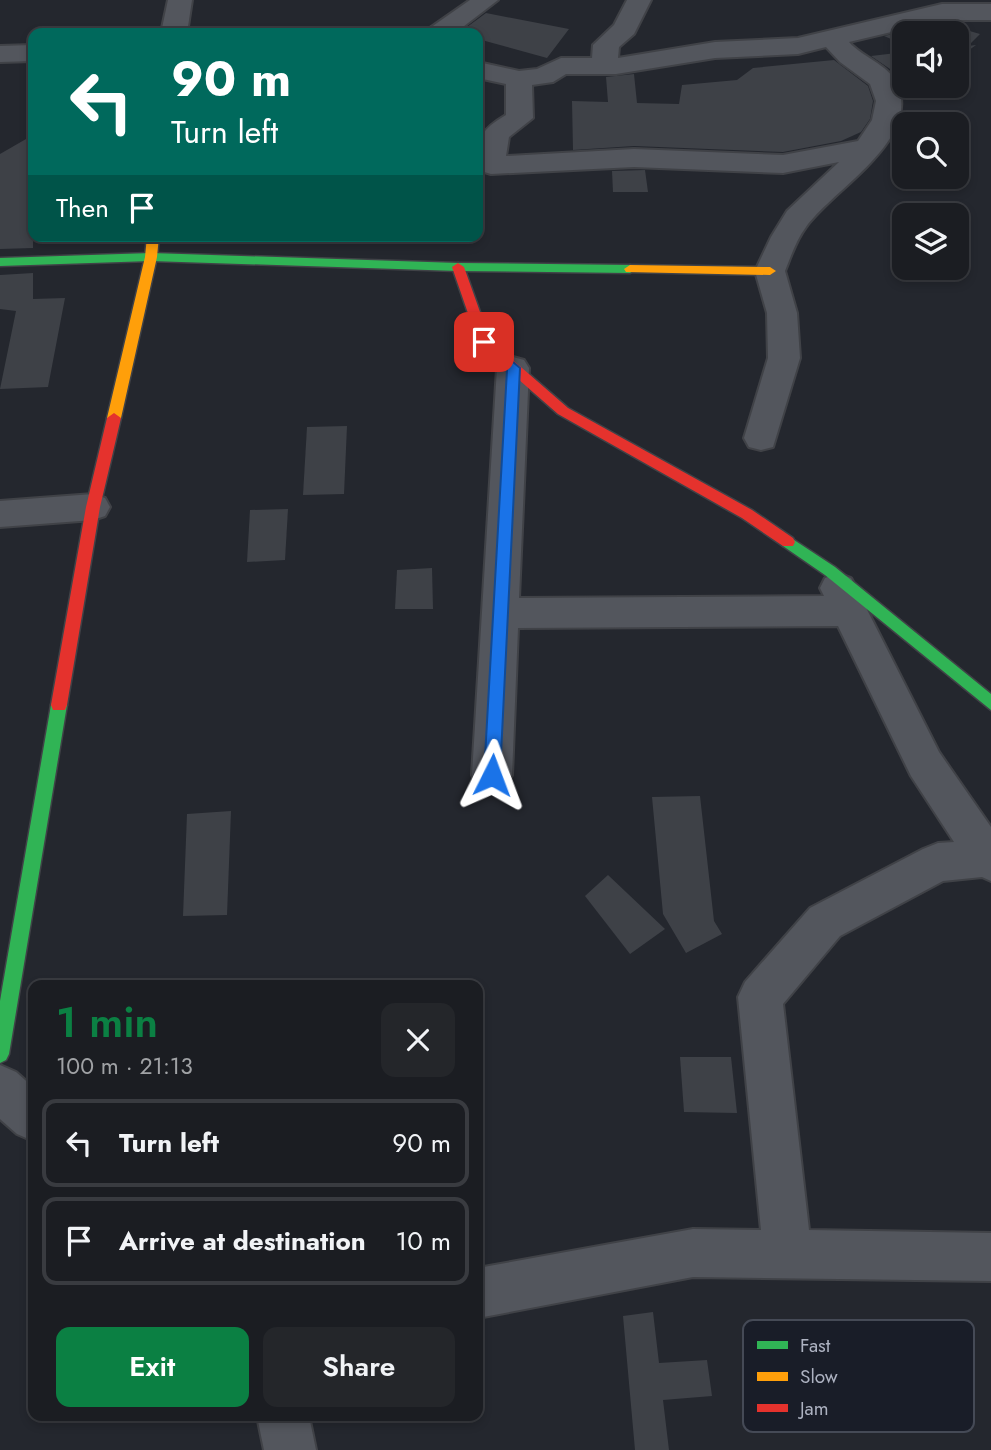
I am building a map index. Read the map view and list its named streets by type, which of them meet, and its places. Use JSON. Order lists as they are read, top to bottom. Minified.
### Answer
{"legend":["Fast","Slow","Jam"],"page":{"turn":["90 m","Turn left"],"then":"Then","heading":["1 min","100 m · 21:13"],"list":[{"name":"Turn left","value":"90 m"},{"name":"Arrive at destination","value":"10 m"}],"buttons":["Exit","Share"]}}
